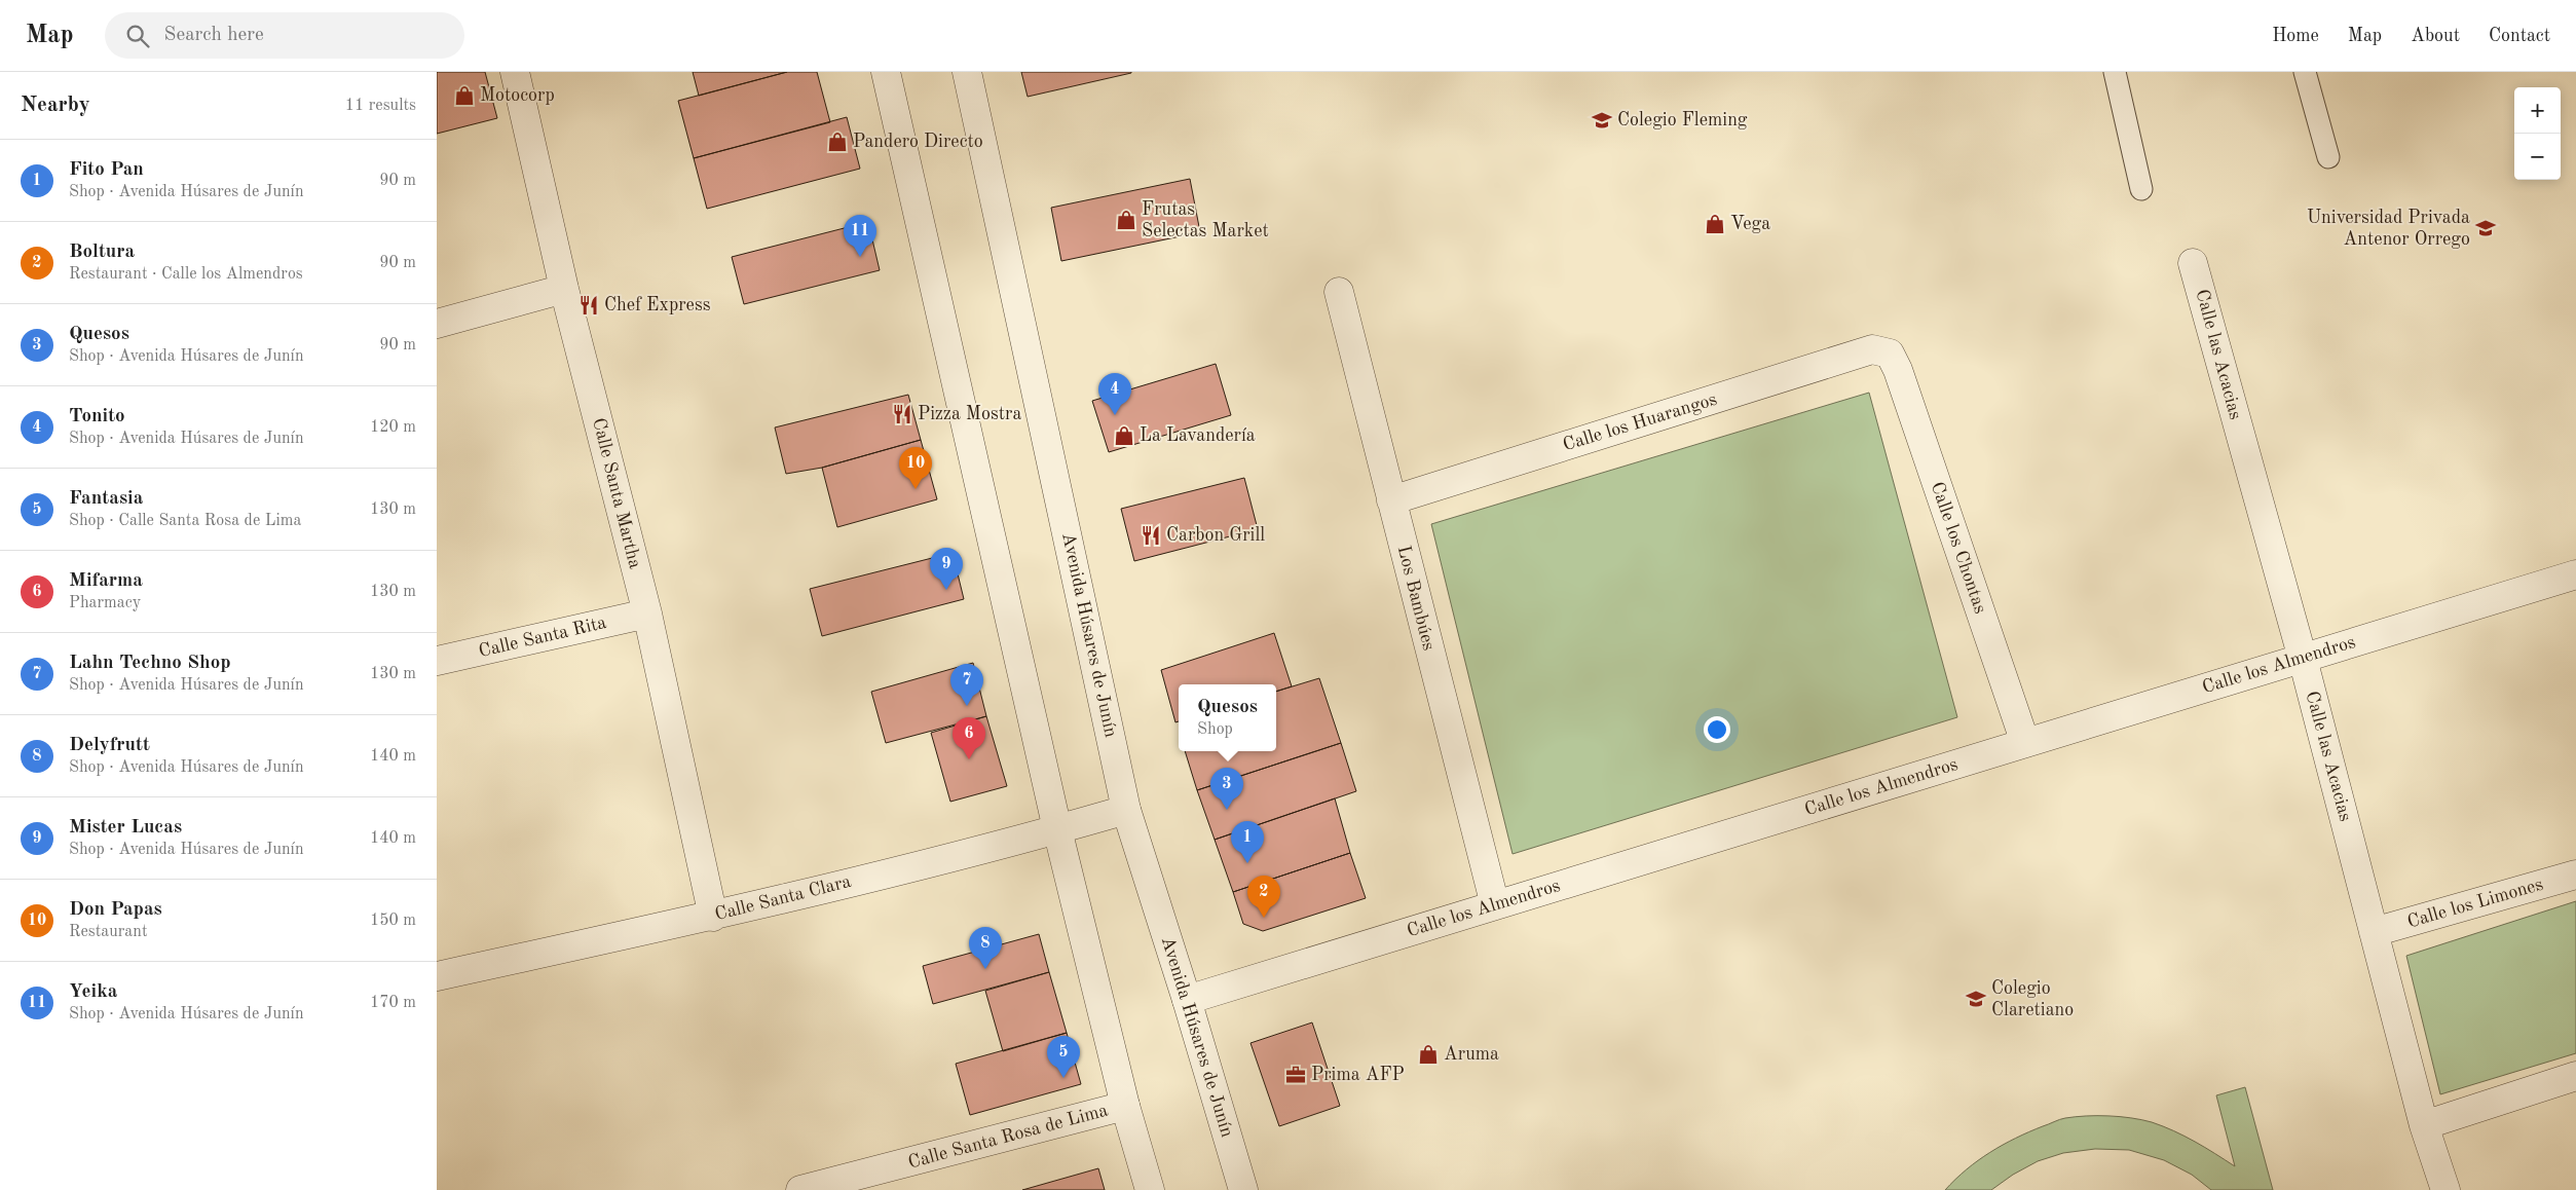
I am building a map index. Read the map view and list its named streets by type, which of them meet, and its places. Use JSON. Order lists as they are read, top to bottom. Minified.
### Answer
{"streets":{"street":["Calle las Acacias","Calle los Huarangos","Calle Santa Martha","Calle los Chontas","Los Bambúes","Avenida Húsares de Junín","Calle Santa Rita","Calle los Almendros","Calle Santa Clara","Calle los Limones","Calle Santa Rosa de Lima"]},"crossings":[["Calle las Acacias","Calle los Almendros"],["Calle las Acacias","Calle los Limones"],["Calle los Huarangos","Calle los Chontas"],["Calle los Huarangos","Los Bambúes"],["Calle Santa Martha","Calle Santa Rita"],["Calle Santa Martha","Calle Santa Clara"],["Calle los Chontas","Calle los Almendros"],["Los Bambúes","Calle los Almendros"],["Avenida Húsares de Junín","Calle los Almendros"],["Avenida Húsares de Junín","Calle Santa Clara"]],"places":{"shop":["Motocorp","Pandero Directo","Frutas Selectas Market","Vega","La Lavandería","Aruma"],"school or university":["Colegio Fleming","Universidad Privada Antenor Orrego","Colegio Claretiano"],"restaurant":["Chef Express","Pizza Mostra","Carbon Grill"],"office":["Prima AFP"]},"page":{"header":"Map","search":"Search here","nav":["Home","Map","About","Contact"],"heading":["Nearby","11 results"],"map_buttons":["+","−"],"list":[{"mark":"1","name":"Fito Pan","note":"Shop · Avenida Húsares de Junín","value":"90 m"},{"mark":"2","name":"Boltura","note":"Restaurant · Calle los Almendros","value":"90 m"},{"mark":"3","name":"Quesos","note":"Shop · Avenida Húsares de Junín","value":"90 m"},{"mark":"4","name":"Tonito","note":"Shop · Avenida Húsares de Junín","value":"120 m"},{"mark":"5","name":"Fantasia","note":"Shop · Calle Santa Rosa de Lima","value":"130 m"},{"mark":"6","name":"Mifarma","note":"Pharmacy","value":"130 m"},{"mark":"7","name":"Lahn Techno Shop","note":"Shop · Avenida Húsares de Junín","value":"130 m"},{"mark":"8","name":"Delyfrutt","note":"Shop · Avenida Húsares de Junín","value":"140 m"},{"mark":"9","name":"Mister Lucas","note":"Shop · Avenida Húsares de Junín","value":"140 m"},{"mark":"10","name":"Don Papas","note":"Restaurant","value":"150 m"},{"mark":"11","name":"Yeika","note":"Shop · Avenida Húsares de Junín","value":"170 m"}],"pins":["11","4","10","9","7","6","3","1","2","8","5"],"popup":["Quesos","Shop"]}}
